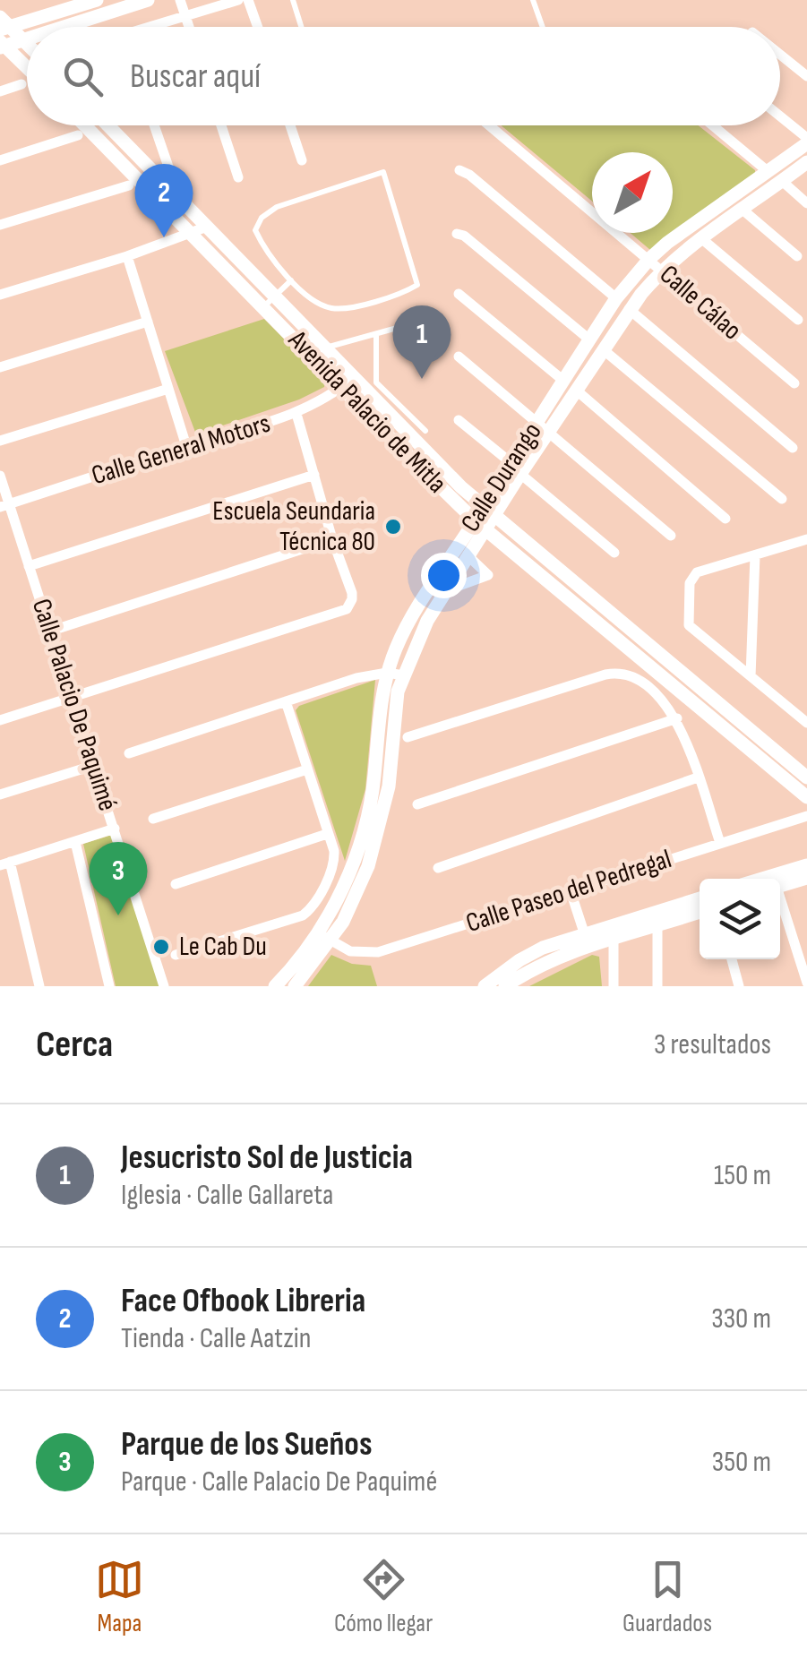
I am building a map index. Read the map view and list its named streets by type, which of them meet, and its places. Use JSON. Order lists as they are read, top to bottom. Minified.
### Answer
{"streets":{"main road":["Avenida Palacio de Mitla","Calle Durango"],"street":["Calle Cálao","Calle General Motors","Calle Palacio De Paquimé","Calle Paseo del Pedregal"]},"crossings":[["Calle Cálao","Calle Durango"],["Avenida Palacio de Mitla","Calle General Motors"],["Avenida Palacio de Mitla","Calle Durango"],["Calle General Motors","Calle Palacio De Paquimé"],["Calle Durango","Calle Paseo del Pedregal"]],"places":["Escuela Seundaria Técnica 80","Le Cab Du"],"north":"top right","page":{"search":"Buscar aquí","pins":["2","1","3"],"heading":["Cerca","3 resultados"],"list":[{"mark":"1","name":"Jesucristo Sol de Justicia","note":"Iglesia · Calle Gallareta","value":"150 m"},{"mark":"2","name":"Face Ofbook Libreria","note":"Tienda · Calle Aatzin","value":"330 m"},{"mark":"3","name":"Parque de los Sueños","note":"Parque · Calle Palacio De Paquimé","value":"350 m"}],"nav":["Mapa","Cómo llegar","Guardados"]}}
